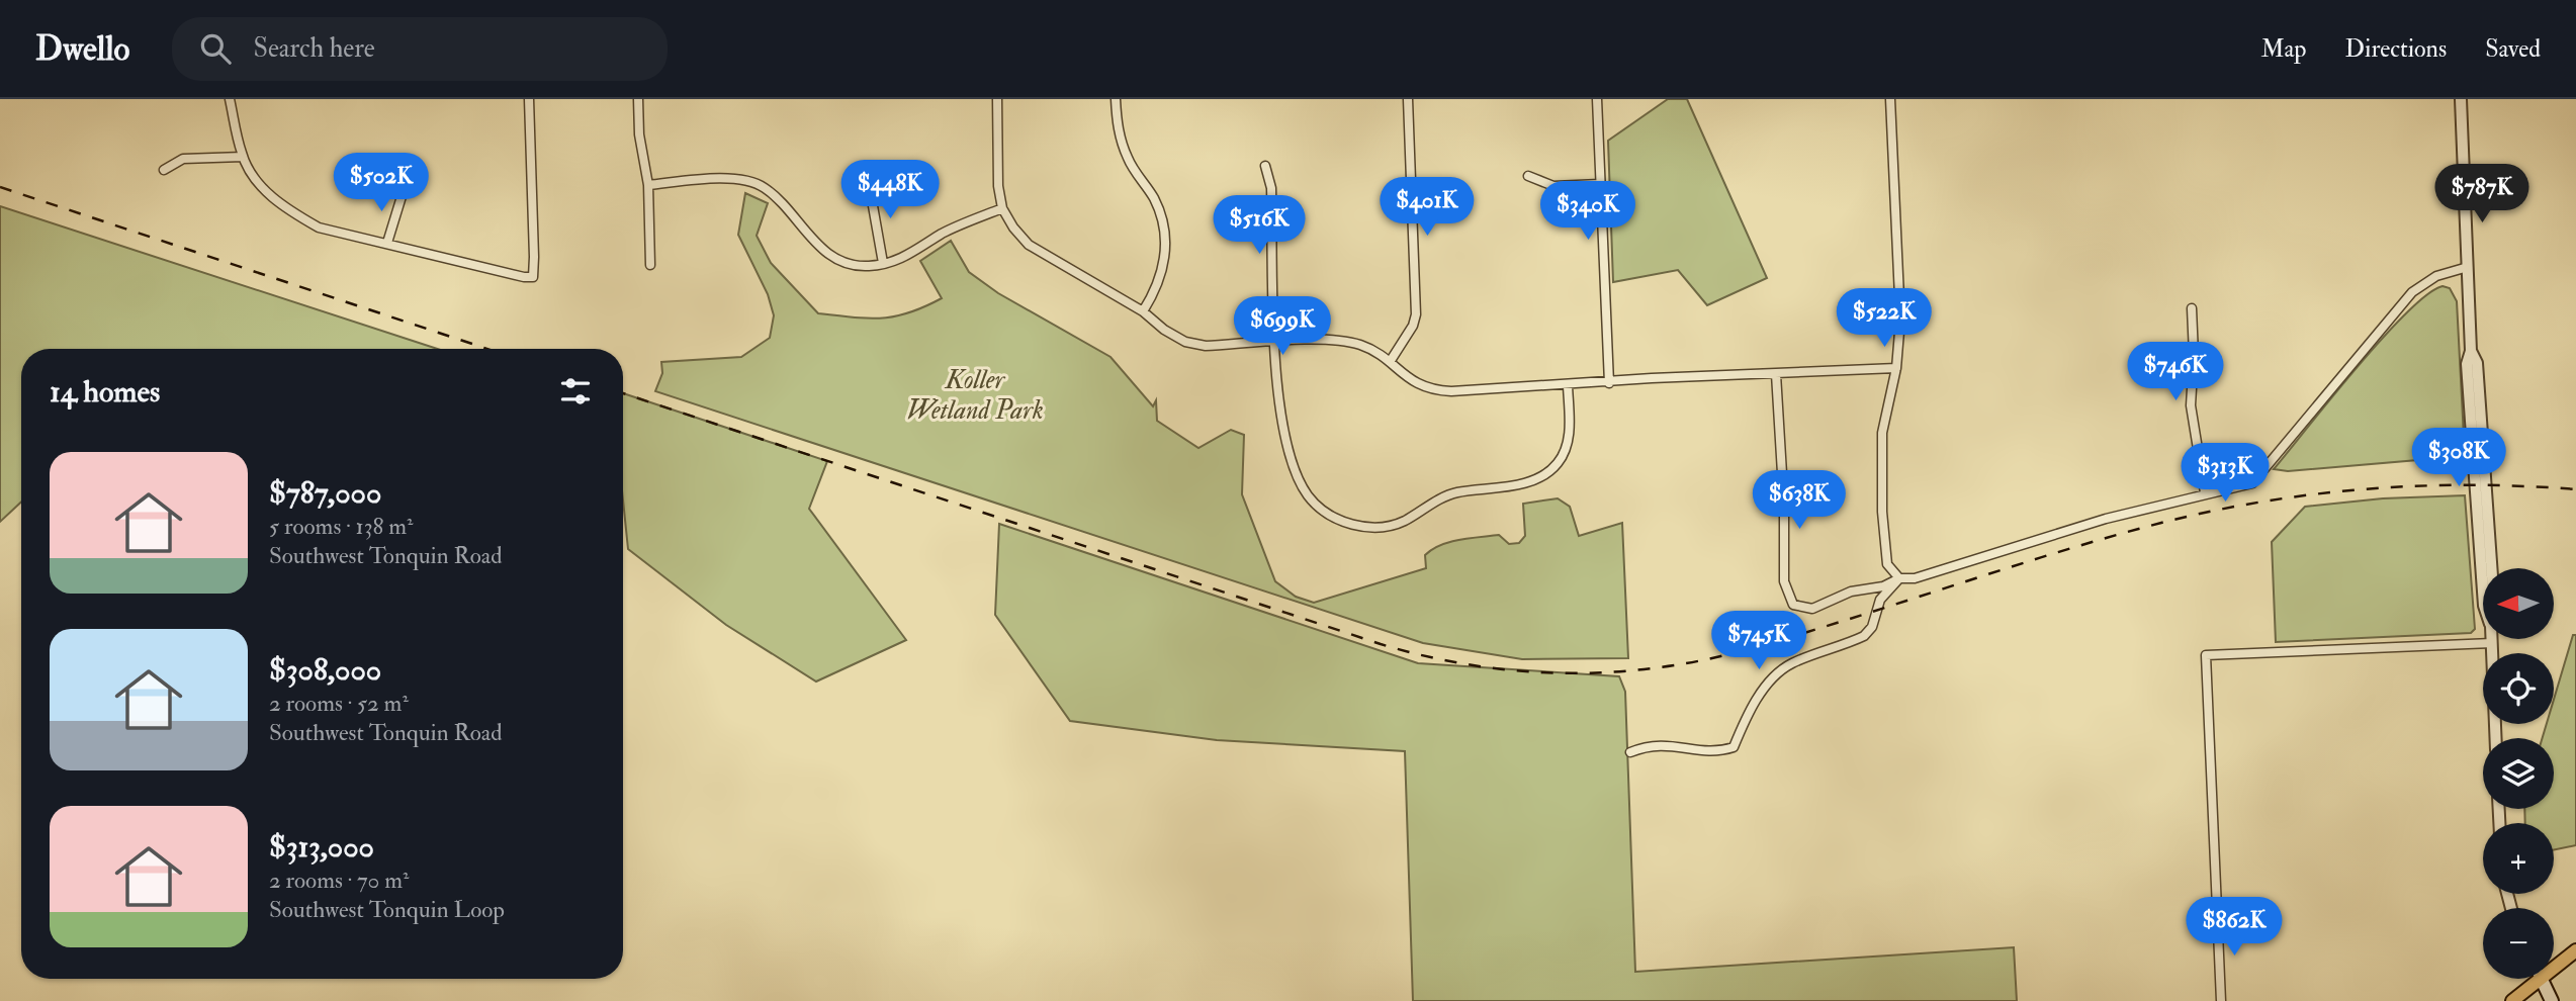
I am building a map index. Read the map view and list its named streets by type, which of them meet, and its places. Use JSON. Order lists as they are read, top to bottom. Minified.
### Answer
{"parks":["Koller Wetland Park"],"north":"left","page":{"header":"Dwello","search":"Search here","nav":["Map","Directions","Saved"],"price":["$502K","$448K","$787K","$401K","$340K","$516K","$522K","$699K","$746K","$308K","$313K","$638K","$745K","$862K"],"heading":"14 homes","list":[{"name":"$787,000","note":"5 rooms · 138 m² · Southwest Tonquin Road"},{"name":"$308,000","note":"2 rooms · 52 m² · Southwest Tonquin Road"},{"name":"$313,000","note":"2 rooms · 70 m² · Southwest Tonquin Loop"}],"map_buttons":["+","−"]}}
